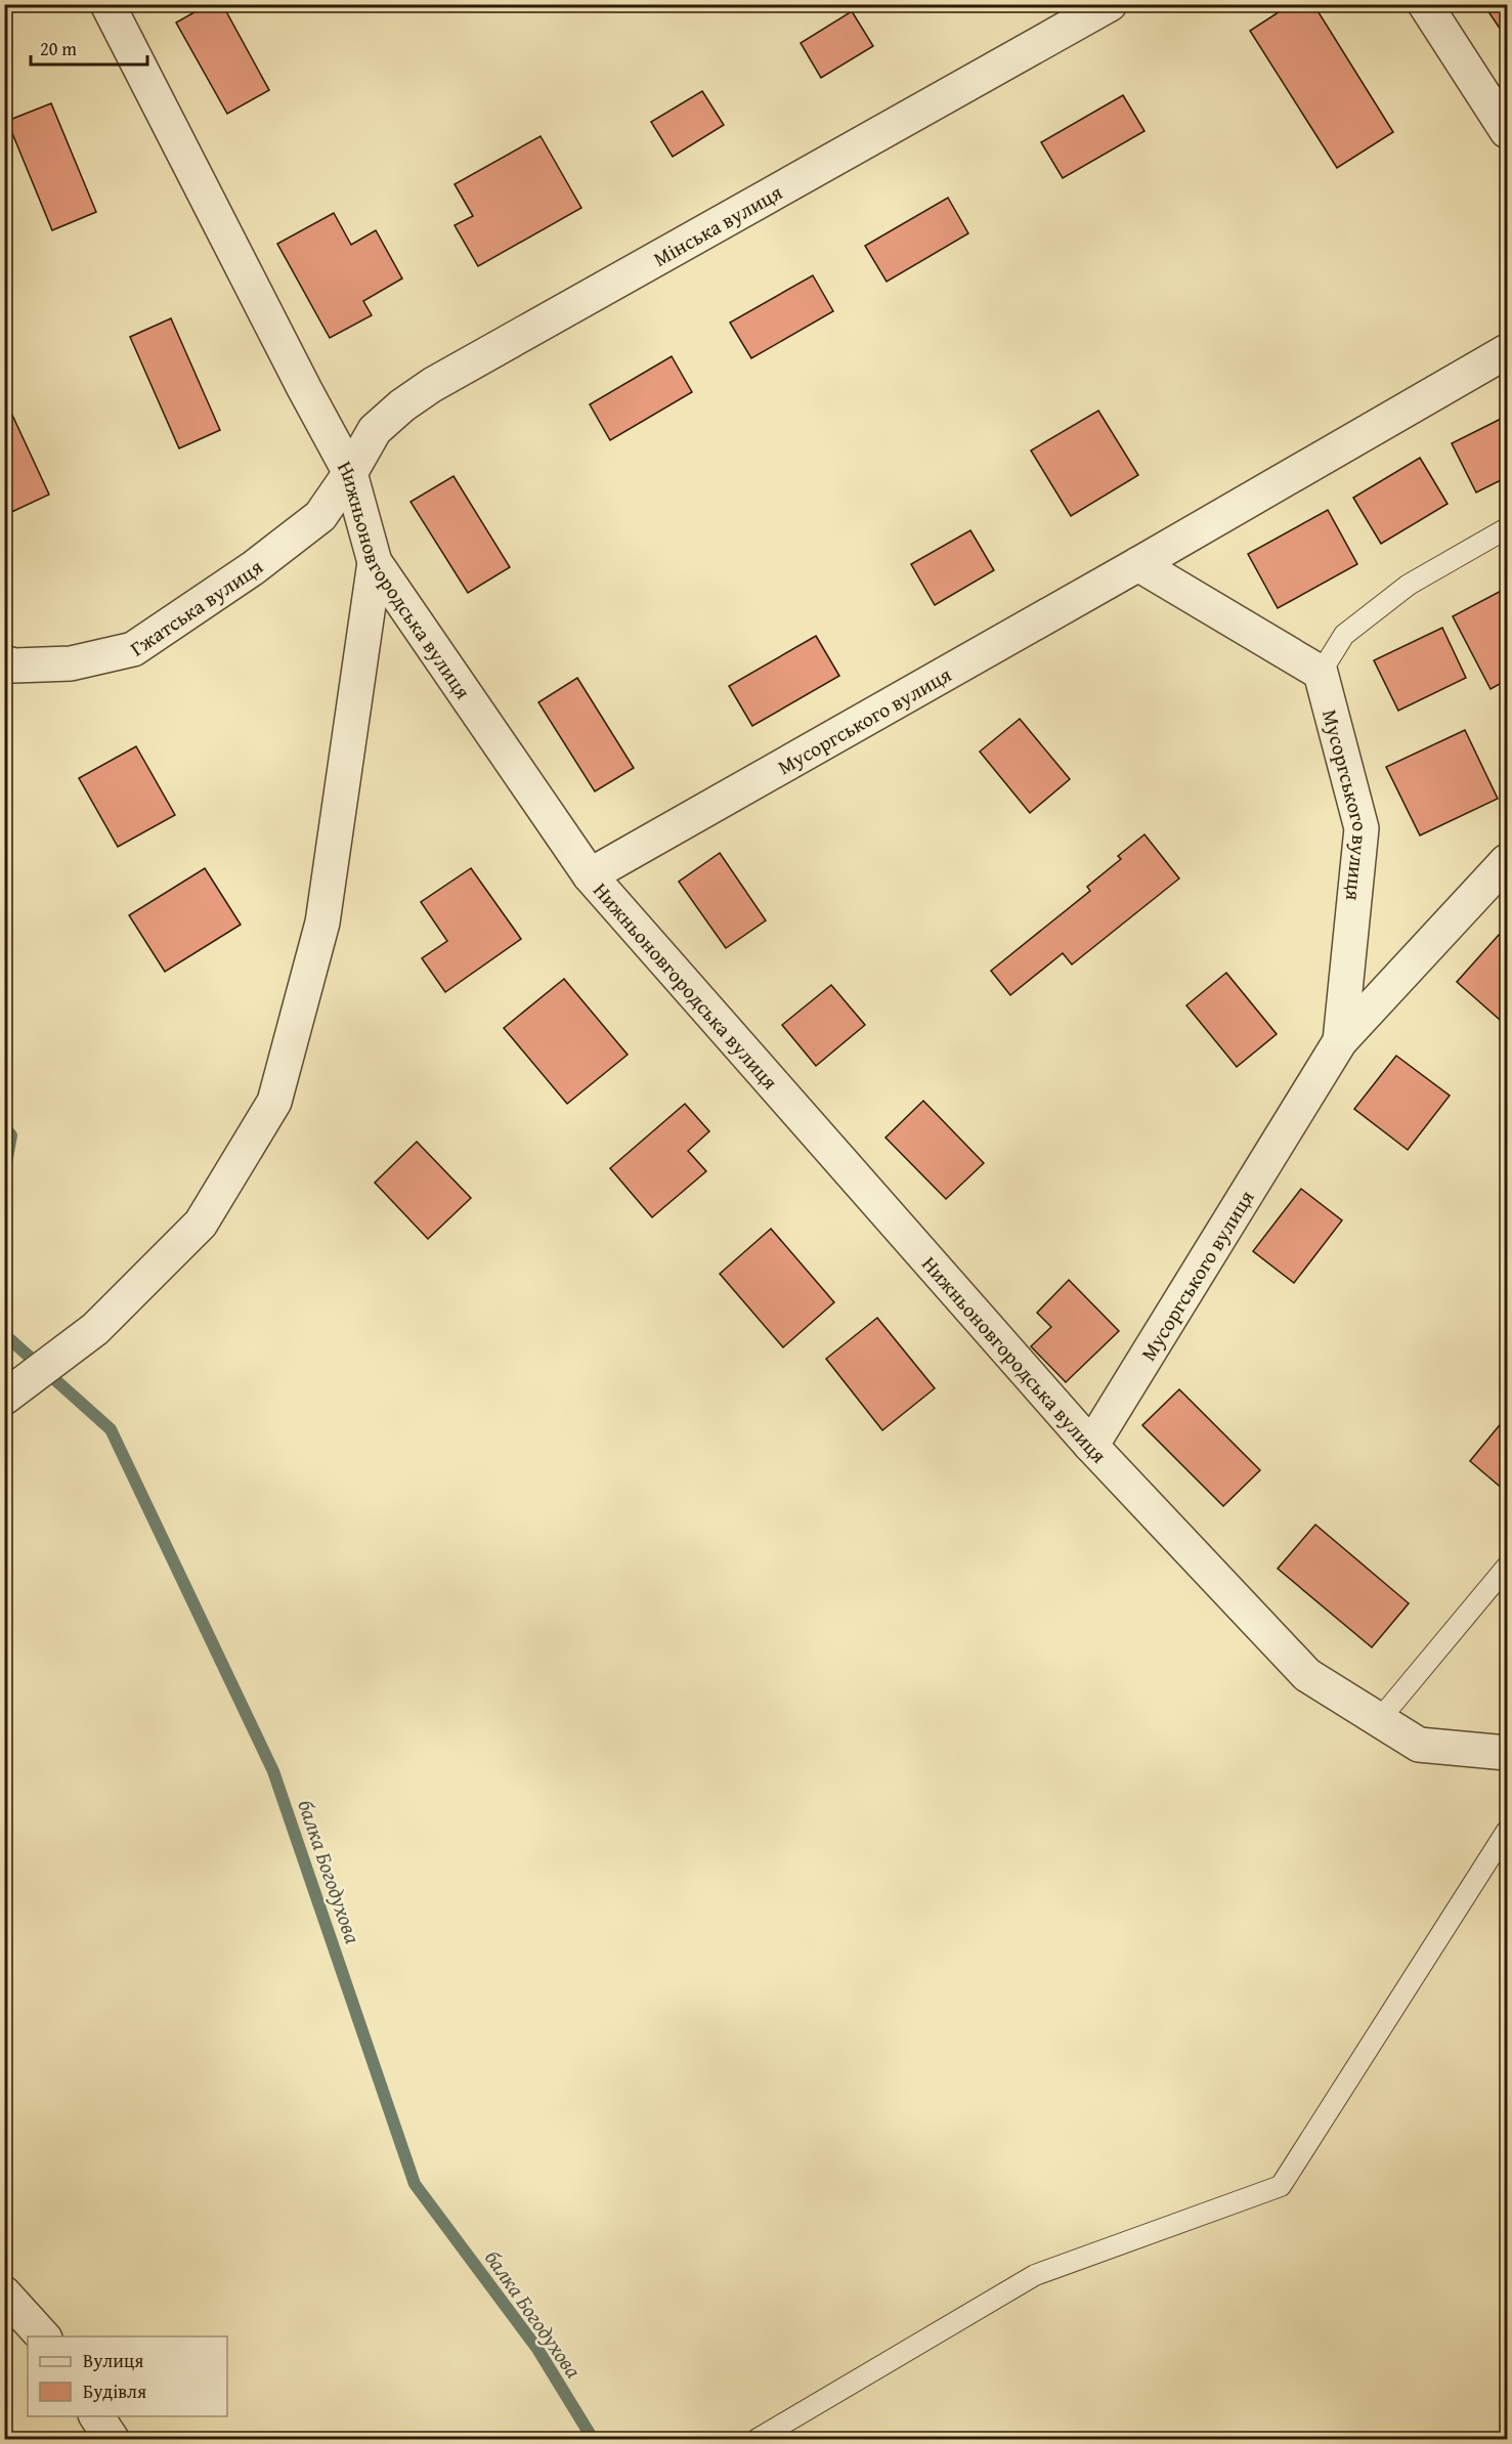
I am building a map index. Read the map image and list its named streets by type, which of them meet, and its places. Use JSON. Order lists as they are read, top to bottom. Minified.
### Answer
{"streets":{"street":["Мінська вулиця","Нижньоновгородська вулиця","Гжатська вулиця","Мусоргського вулиця"]},"crossings":[["Мінська вулиця","Нижньоновгородська вулиця"],["Мінська вулиця","Гжатська вулиця"],["Нижньоновгородська вулиця","Гжатська вулиця"],["Нижньоновгородська вулиця","Мусоргського вулиця"]],"water":["балка Богодухова"],"legend":["Вулиця","Будівля"],"scale_bar":"20 m"}
